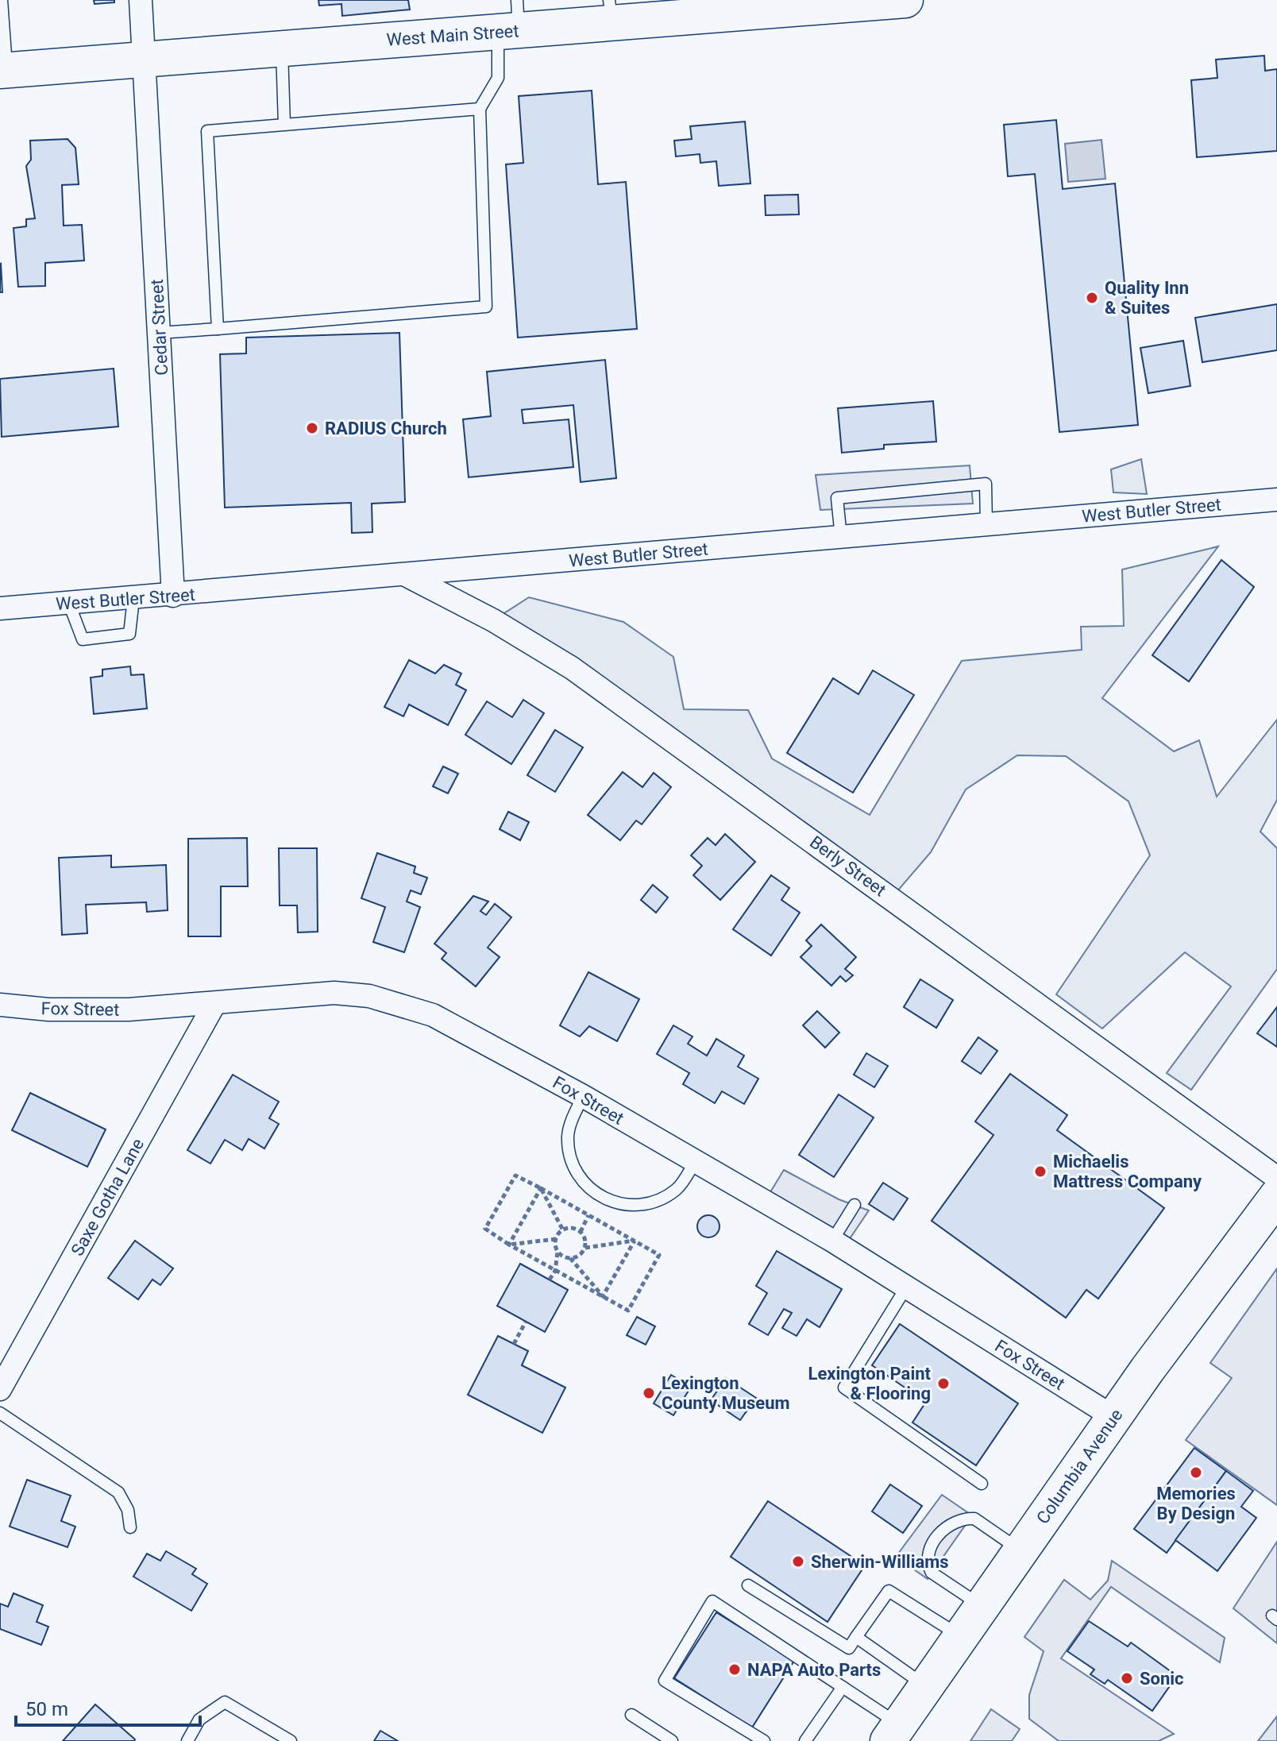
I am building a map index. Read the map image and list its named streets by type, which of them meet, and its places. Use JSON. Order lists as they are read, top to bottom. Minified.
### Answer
{"streets":{"main road":["West Main Street","Columbia Avenue"],"street":["Cedar Street","West Butler Street","Berly Street","Fox Street","Saxe Gotha Lane"]},"crossings":[["West Main Street","Cedar Street"],["Cedar Street","West Butler Street"],["West Butler Street","Berly Street"],["Fox Street","Saxe Gotha Lane"],["Fox Street","Columbia Avenue"]],"places":["Quality Inn & Suites","RADIUS Church","Michaelis Mattress Company","Lexington Paint & Flooring","Lexington County Museum","Memories By Design","Sherwin-Williams","NAPA Auto Parts","Sonic"],"scale_bar":"50 m"}
